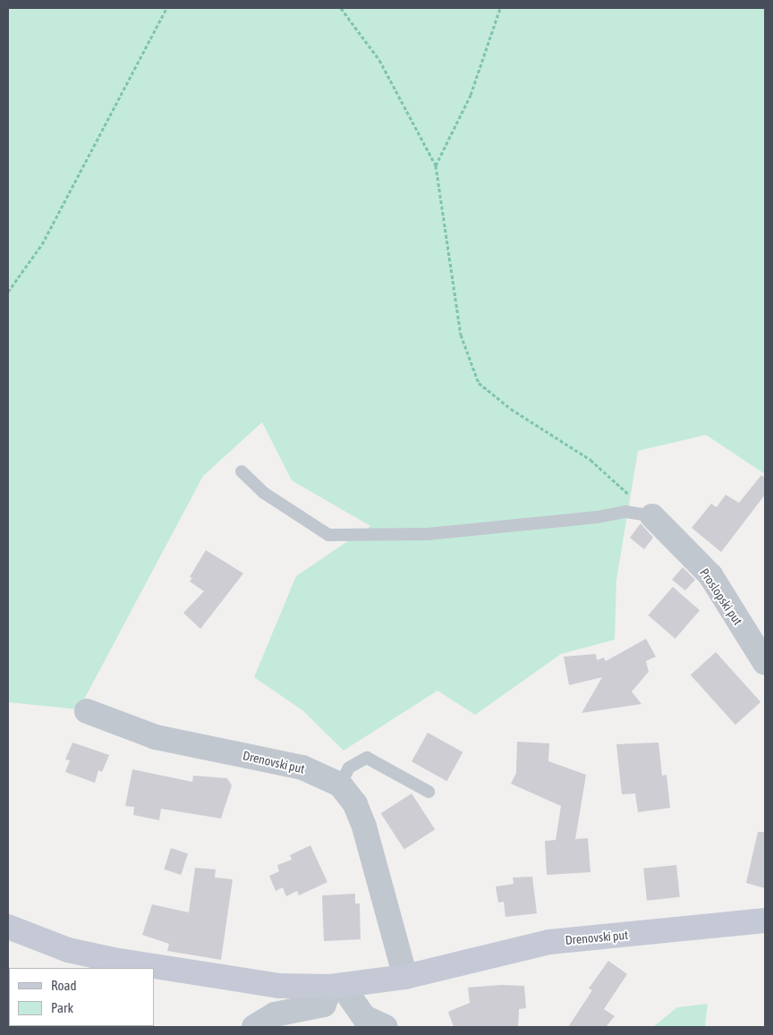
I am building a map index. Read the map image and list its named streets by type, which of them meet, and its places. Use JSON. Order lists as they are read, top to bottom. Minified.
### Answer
{"streets":{"main road":["Drenovski put"],"street":["Proslopski put"]},"legend":["Road","Park"]}
